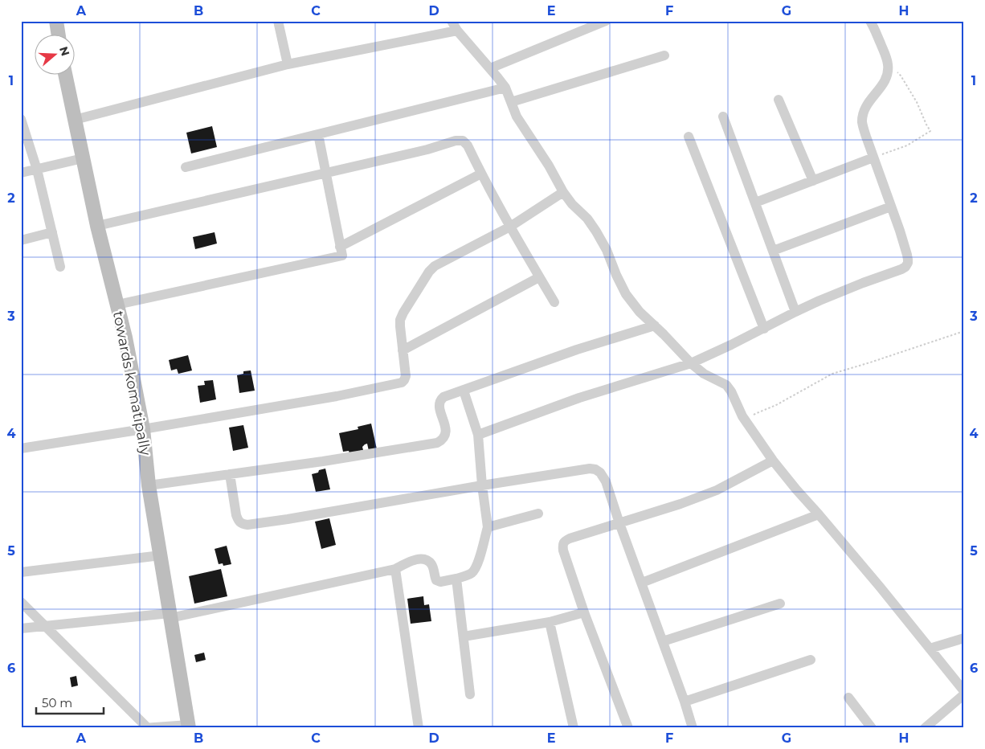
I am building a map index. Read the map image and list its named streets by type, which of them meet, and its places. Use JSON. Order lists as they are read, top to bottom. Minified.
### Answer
{"streets":{"street":["towards komatipally"]},"scale_bar":"50 m","north":"right","grid":{"columns":["A","B","C","D","E","F","G","H"],"rows":["1","2","3","4","5","6"]}}
